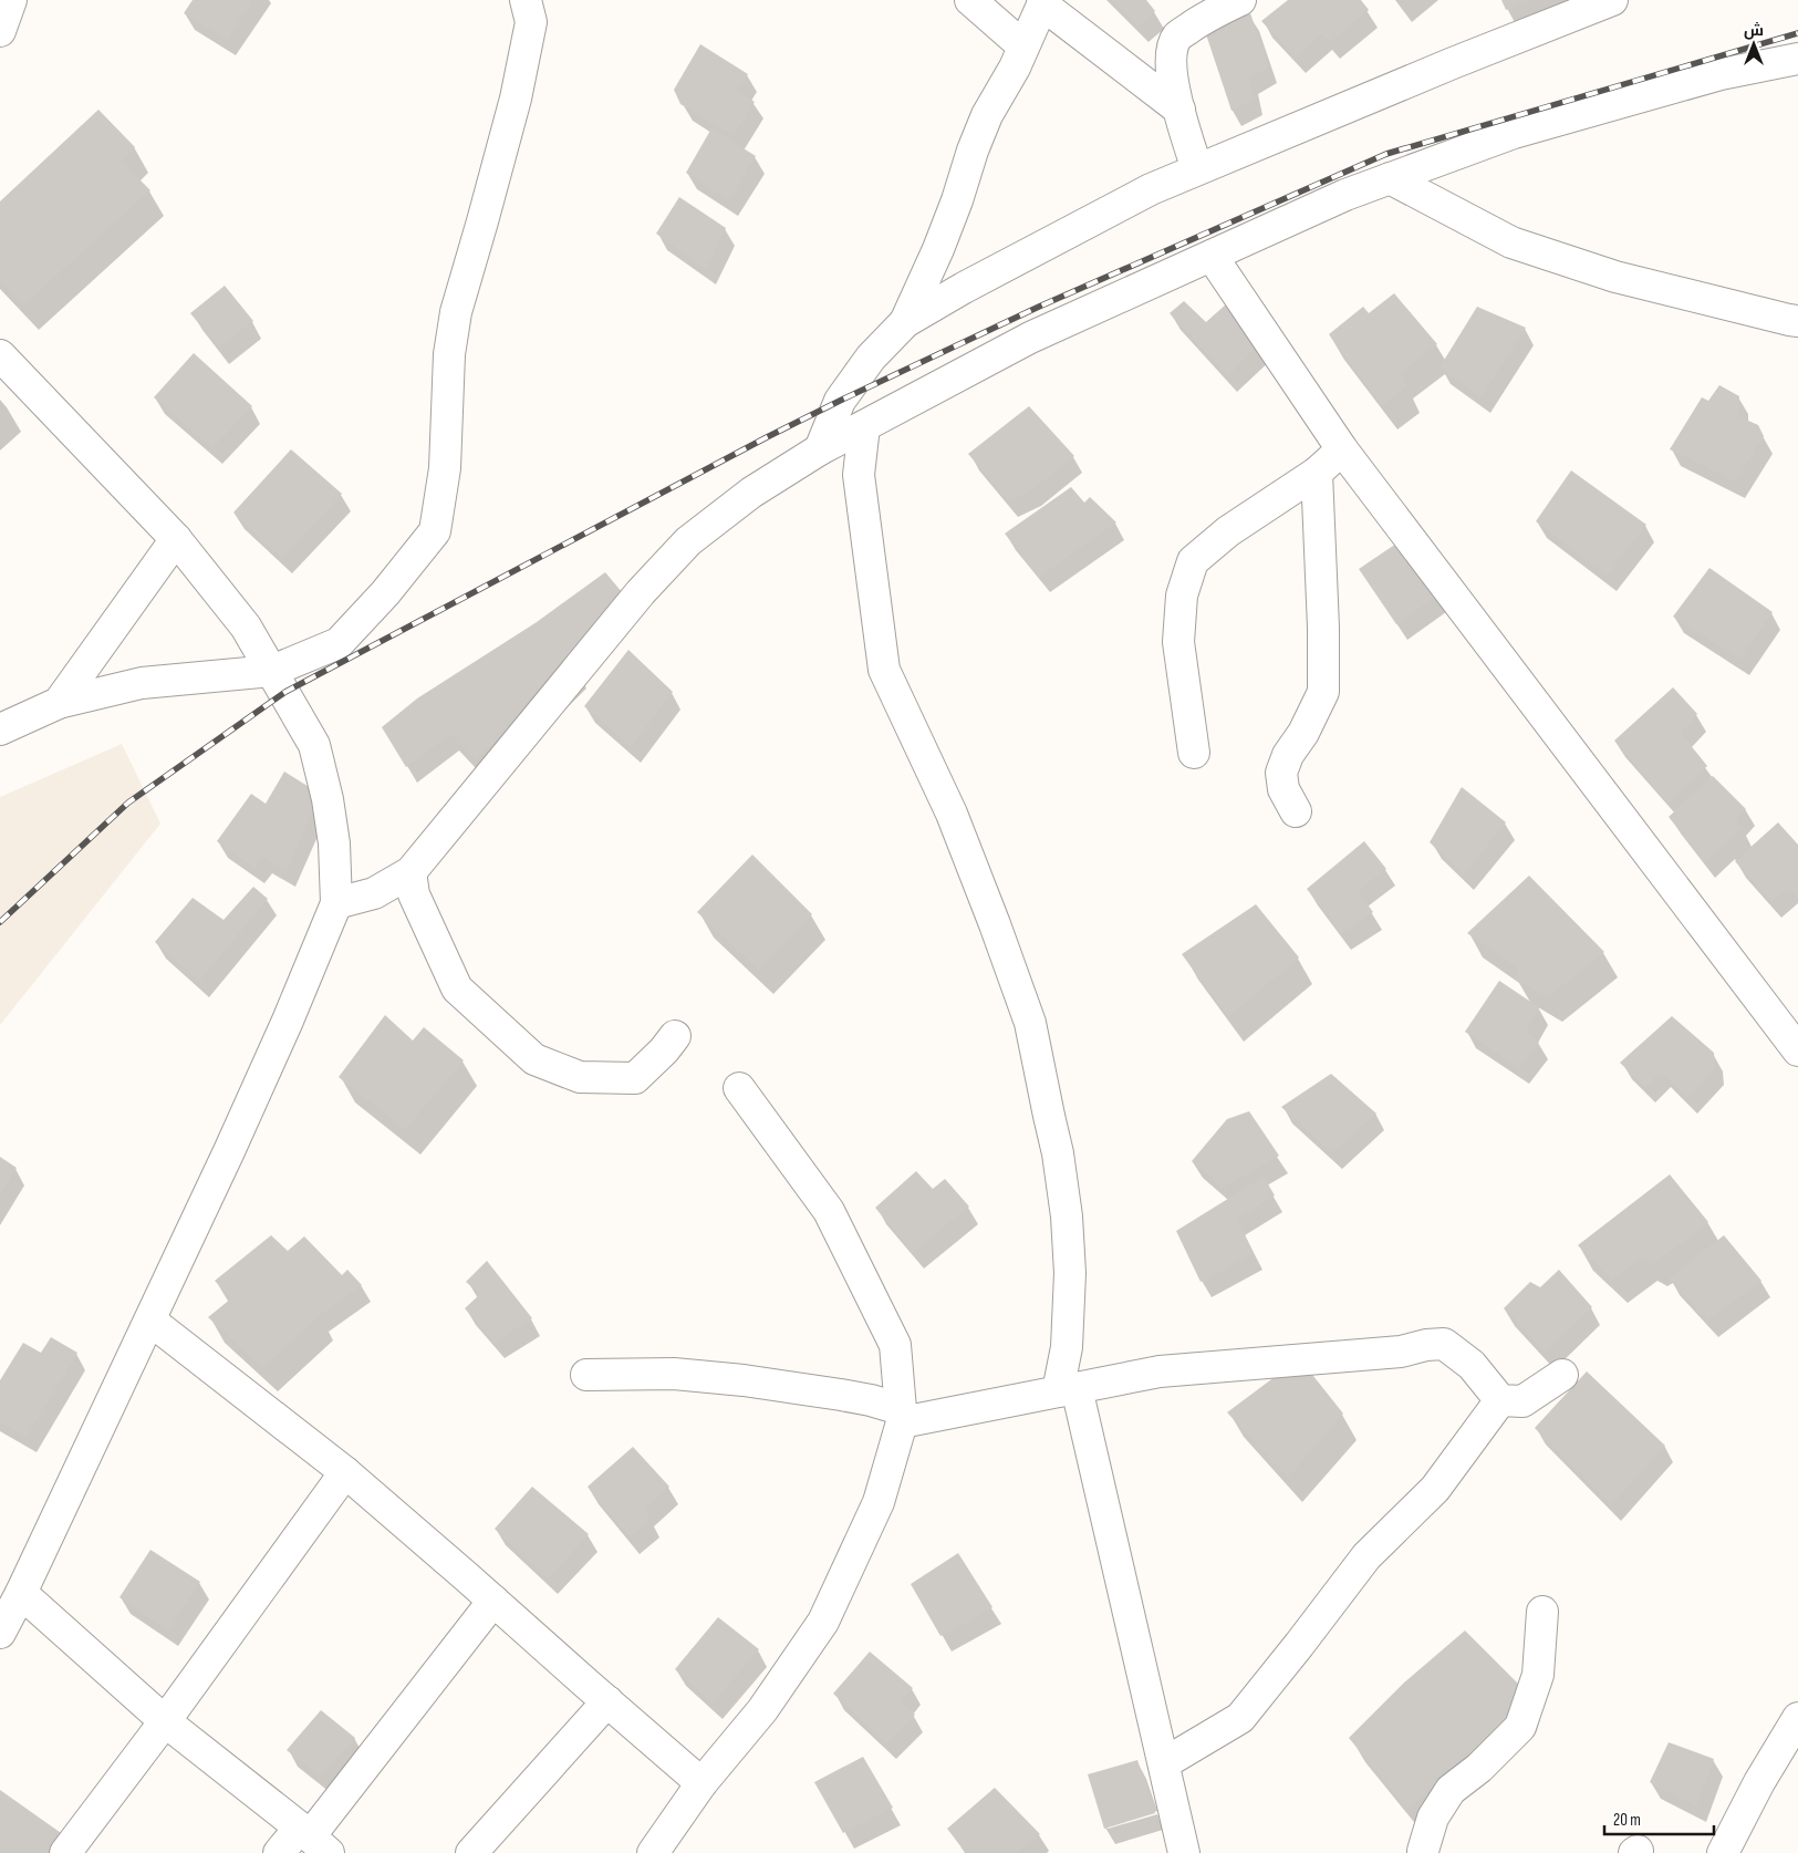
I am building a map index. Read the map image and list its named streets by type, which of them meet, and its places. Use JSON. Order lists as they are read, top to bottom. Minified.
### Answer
{"scale_bar":"20 m","north":"top"}
